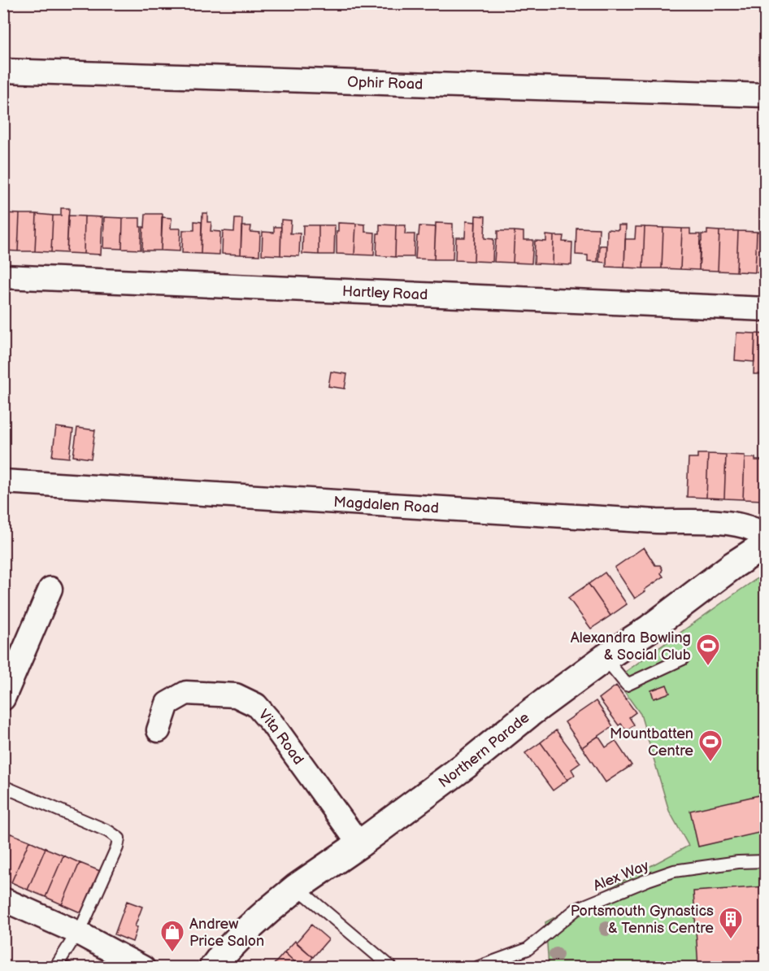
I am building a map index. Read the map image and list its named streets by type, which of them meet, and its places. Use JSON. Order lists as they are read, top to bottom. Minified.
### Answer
{"streets":{"main road":["Northern Parade"],"street":["Ophir Road","Hartley Road","Magdalen Road","Vita Road"],"lane":["Alex Way"]},"crossings":[["Vita Road","Northern Parade"]],"places":{"sports":["Alexandra Bowling & Social Club","Mountbatten Centre"],"building":["Portsmouth Gynastics & Tennis Centre"],"shop":["Andrew Price Salon"]}}
